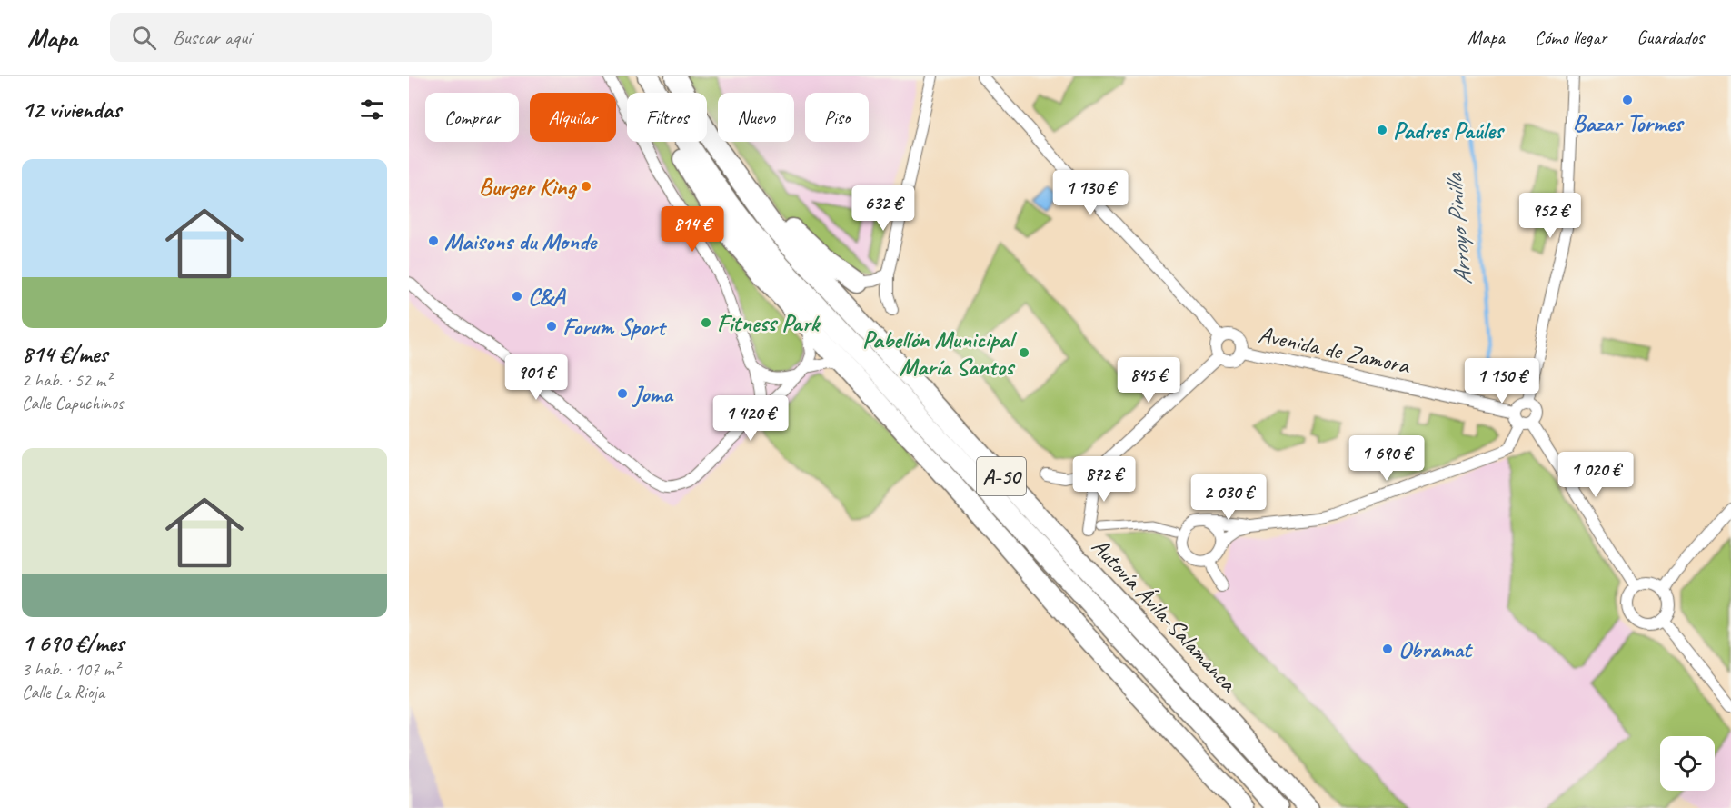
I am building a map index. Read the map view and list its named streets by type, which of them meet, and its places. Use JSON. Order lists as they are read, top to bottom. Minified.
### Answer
{"streets":{"highway":["A-50","Autovía Ávila-Salamanca"],"street":["Avenida de Zamora"]},"water":["Arroyo Pinilla"],"places":["Bazar Tormes","Padres Paúles","Burger King","Maisons du Monde","C&A","Fitness Park","Forum Sport","Pabellón Municipal María Santos","Joma","Obramat"],"page":{"header":"Mapa","search":"Buscar aquí","nav":["Mapa","Cómo llegar","Guardados"],"heading":"12 viviendas","chip":["Comprar","Alquilar","Filtros","Nuevo","Piso"],"list":[{"name":"814 €/mes","note":"2 hab. · 52 m² · Calle Capuchinos"},{"name":"1 690 €/mes","note":"3 hab. · 107 m² · Calle La Rioja"}],"price":["1 130 €","632 €","952 €","814 €","901 €","845 €","1 150 €","1 420 €","1 690 €","1 020 €","872 €","2 030 €"]}}
